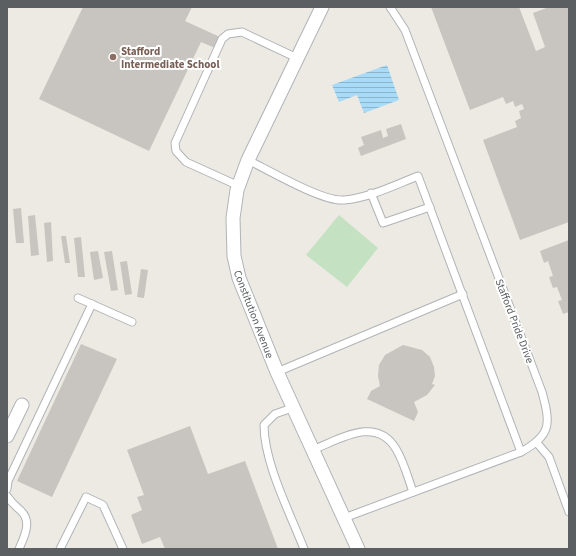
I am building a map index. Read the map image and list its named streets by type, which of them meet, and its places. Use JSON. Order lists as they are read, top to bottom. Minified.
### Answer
{"streets":{"street":["Constitution Avenue"],"lane":["Stafford Pride Drive"]},"places":["Stafford Intermediate School"]}
